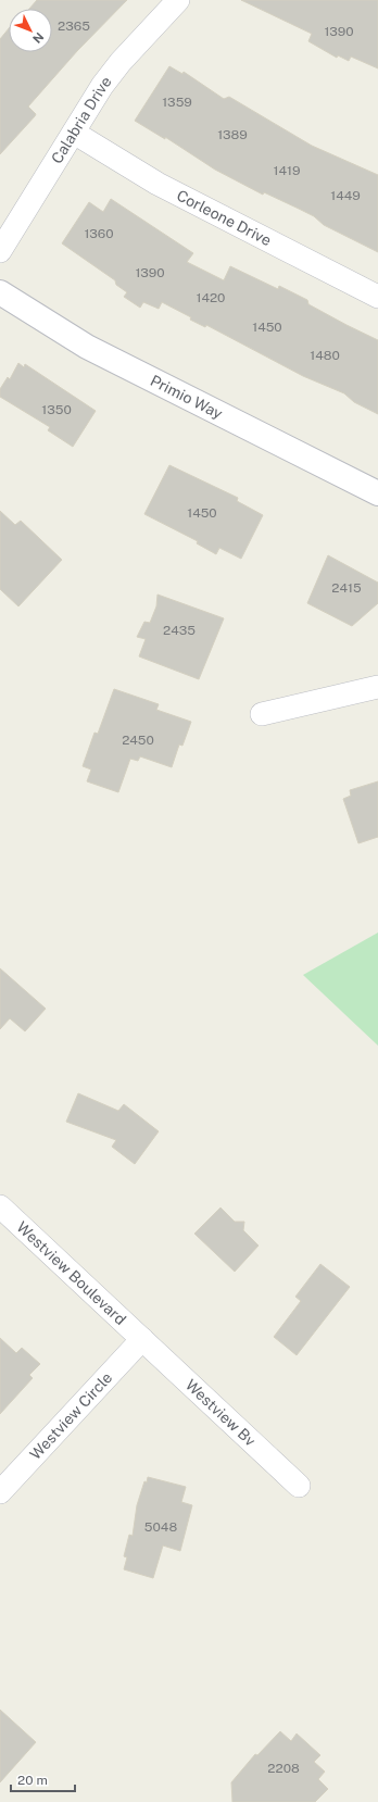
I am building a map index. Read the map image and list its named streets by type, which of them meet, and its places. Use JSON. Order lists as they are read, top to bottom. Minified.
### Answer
{"streets":{"street":["Calabria Drive","Corleone Drive","Primio Way","Westview Boulevard","Westview Bv","Westview Circle"]},"crossings":[["Calabria Drive","Corleone Drive"],["Westview Boulevard","Westview Bv"],["Westview Boulevard","Westview Circle"],["Westview Bv","Westview Circle"]],"house_numbers":["2365","1390","1359","1389","1419","1449","1360","1390","1420","1450","1480","1350","1450","2415","2435","2450","5048","2208"],"scale_bar":"20 m","north":"bottom right"}
